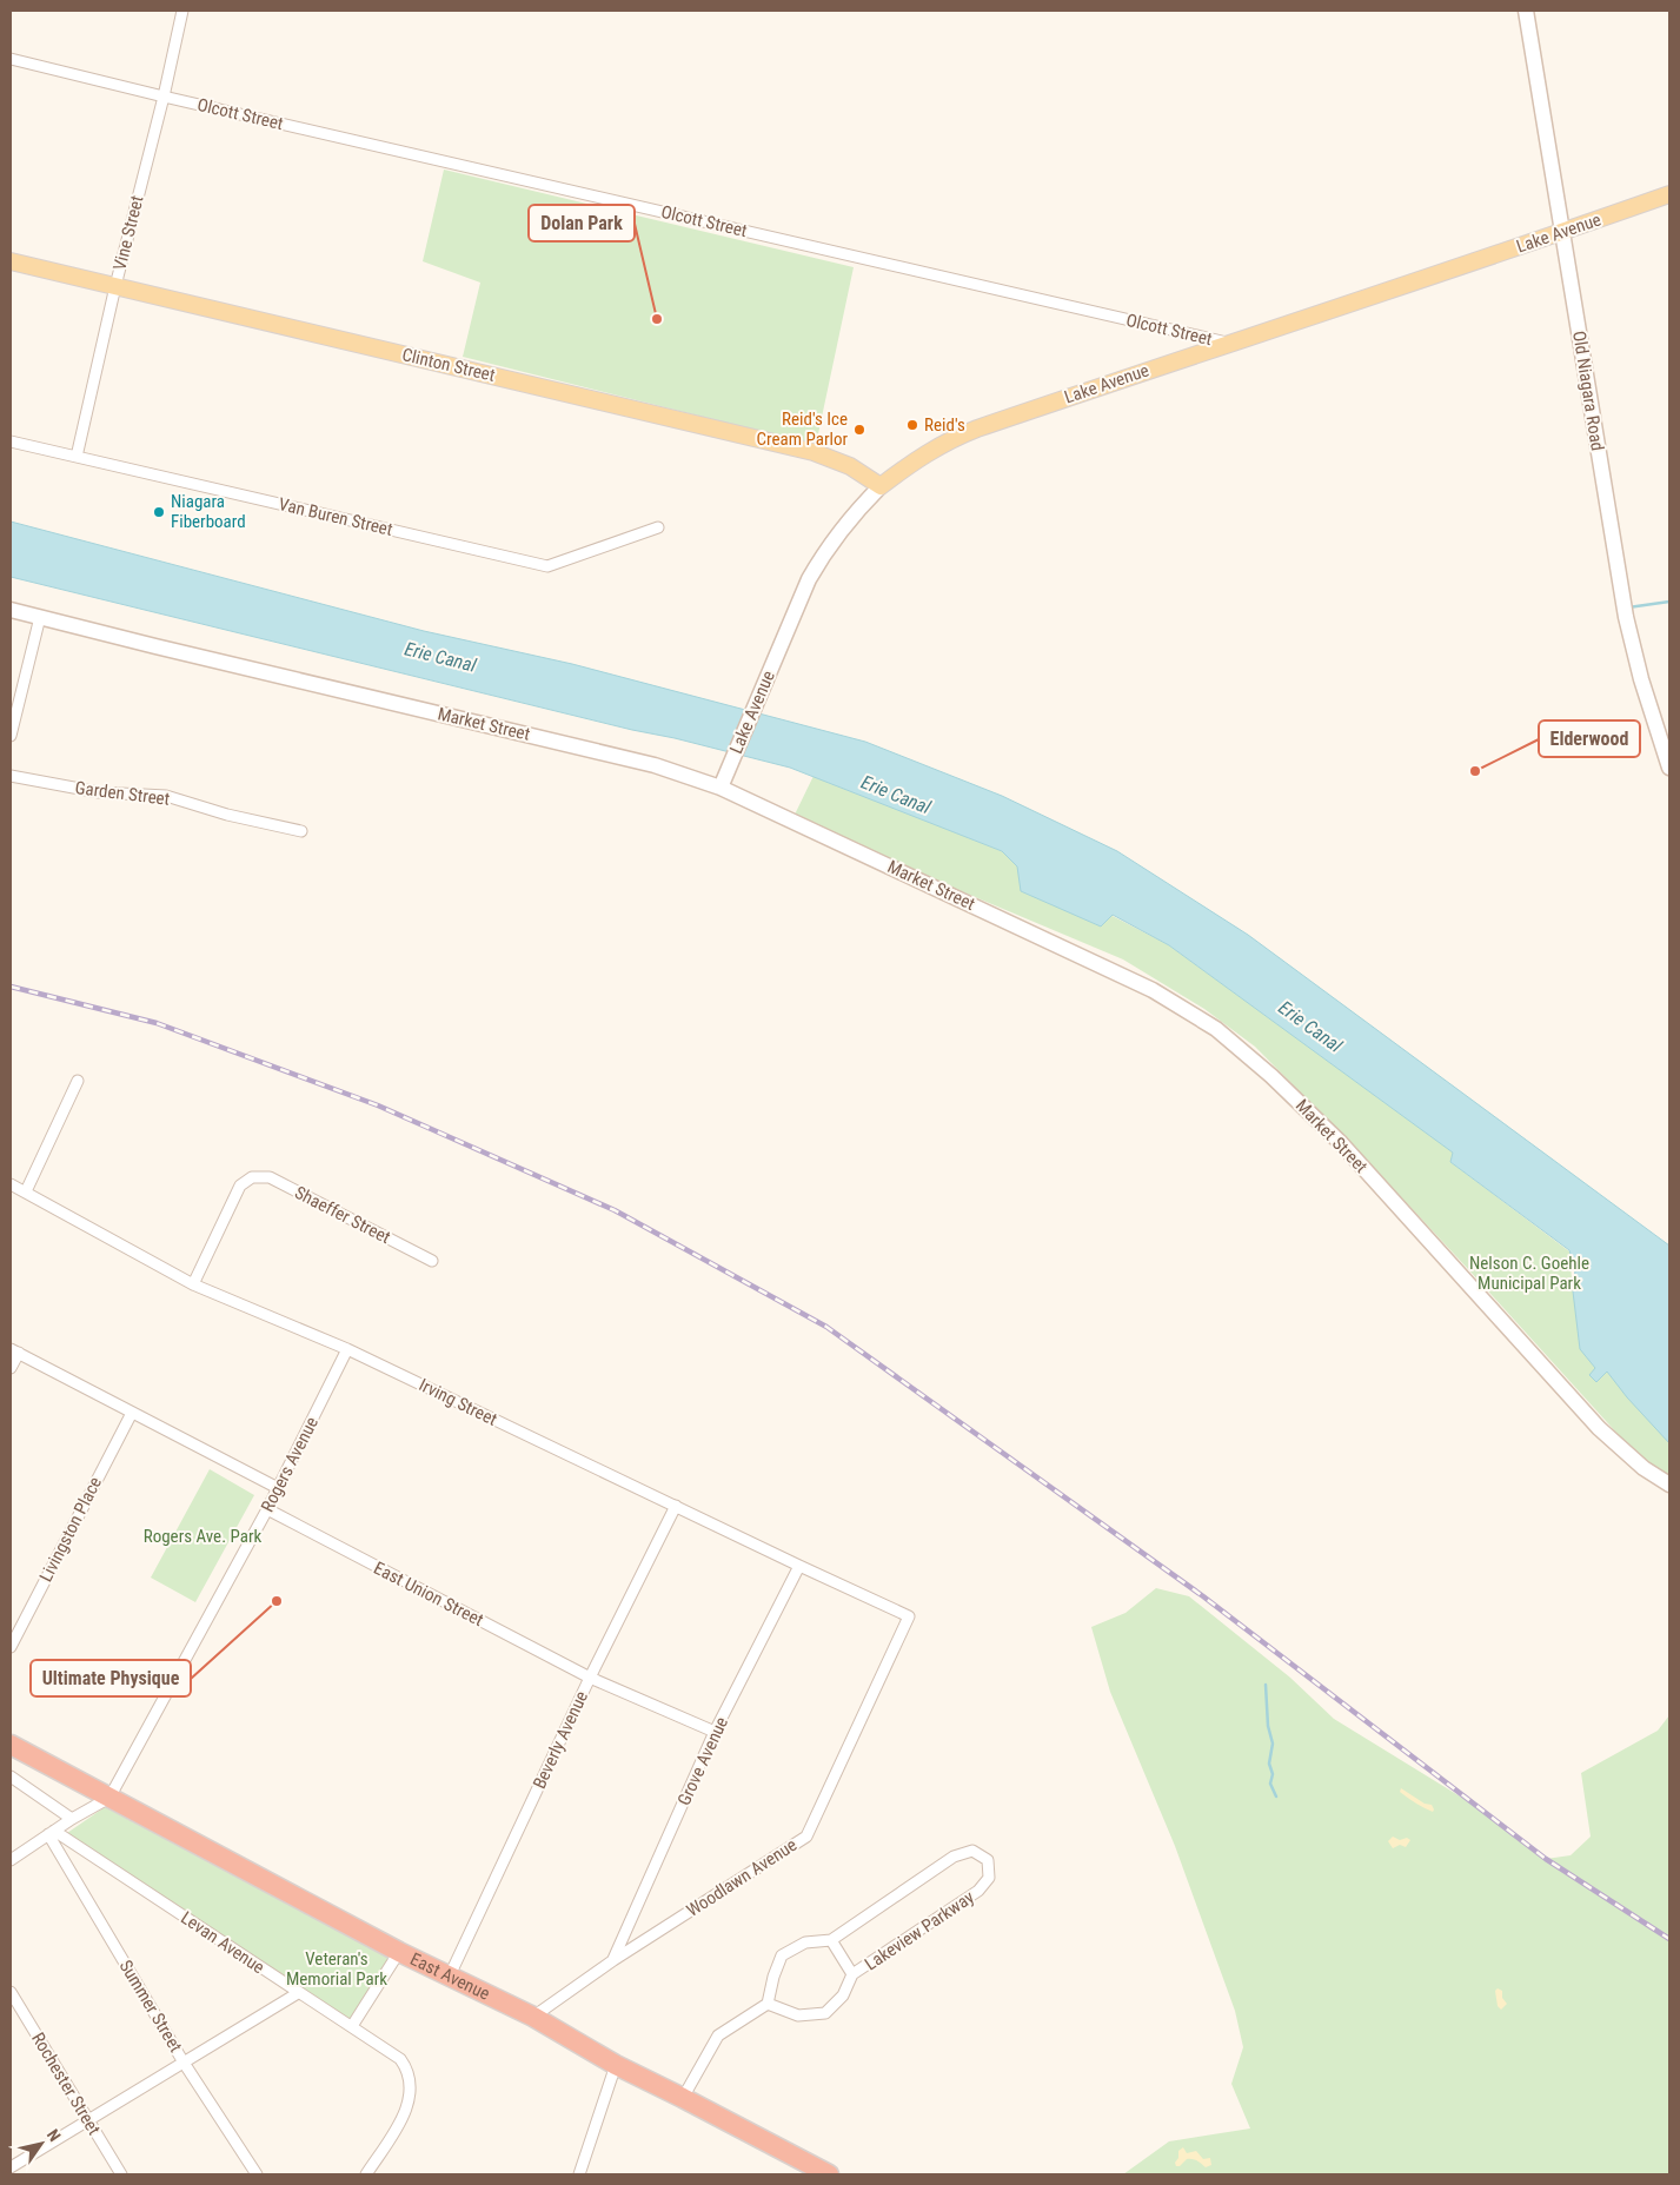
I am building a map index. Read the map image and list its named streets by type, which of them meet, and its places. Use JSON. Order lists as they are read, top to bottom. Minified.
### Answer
{"streets":{"highway":["East Avenue"],"main road":["Lake Avenue","Clinton Street"],"street":["Olcott Street","Vine Street","Old Niagara Road","Van Buren Street","Market Street","Garden Street","Shaeffer Street","Irving Street","Rogers Avenue","Livingston Place","East Union Street","Beverly Avenue","Grove Avenue","Woodlawn Avenue","Lakeview Parkway","Levan Avenue","Summer Street","Rochester Street"]},"crossings":[["Olcott Street","Vine Street"],["Olcott Street","Lake Avenue"],["Vine Street","Clinton Street"],["Vine Street","Van Buren Street"],["Lake Avenue","Clinton Street"],["Lake Avenue","Old Niagara Road"],["Lake Avenue","Market Street"],["Shaeffer Street","Irving Street"],["Irving Street","Rogers Avenue"],["Irving Street","Beverly Avenue"],["Irving Street","Grove Avenue"],["Irving Street","Woodlawn Avenue"],["Rogers Avenue","East Union Street"],["Rogers Avenue","East Avenue"],["East Union Street","Beverly Avenue"],["East Union Street","Grove Avenue"],["Beverly Avenue","East Avenue"],["Grove Avenue","Woodlawn Avenue"],["Woodlawn Avenue","East Avenue"],["Levan Avenue","Summer Street"]],"water":["Erie Canal"],"parks":["Nelson C. Goehle Municipal Park","Rogers Ave. Park","Veteran's Memorial Park"],"places":["Dolan Park","Reid's","Reid's Ice Cream Parlor","Niagara Fiberboard","Elderwood","Ultimate Physique"],"north":"top right"}
